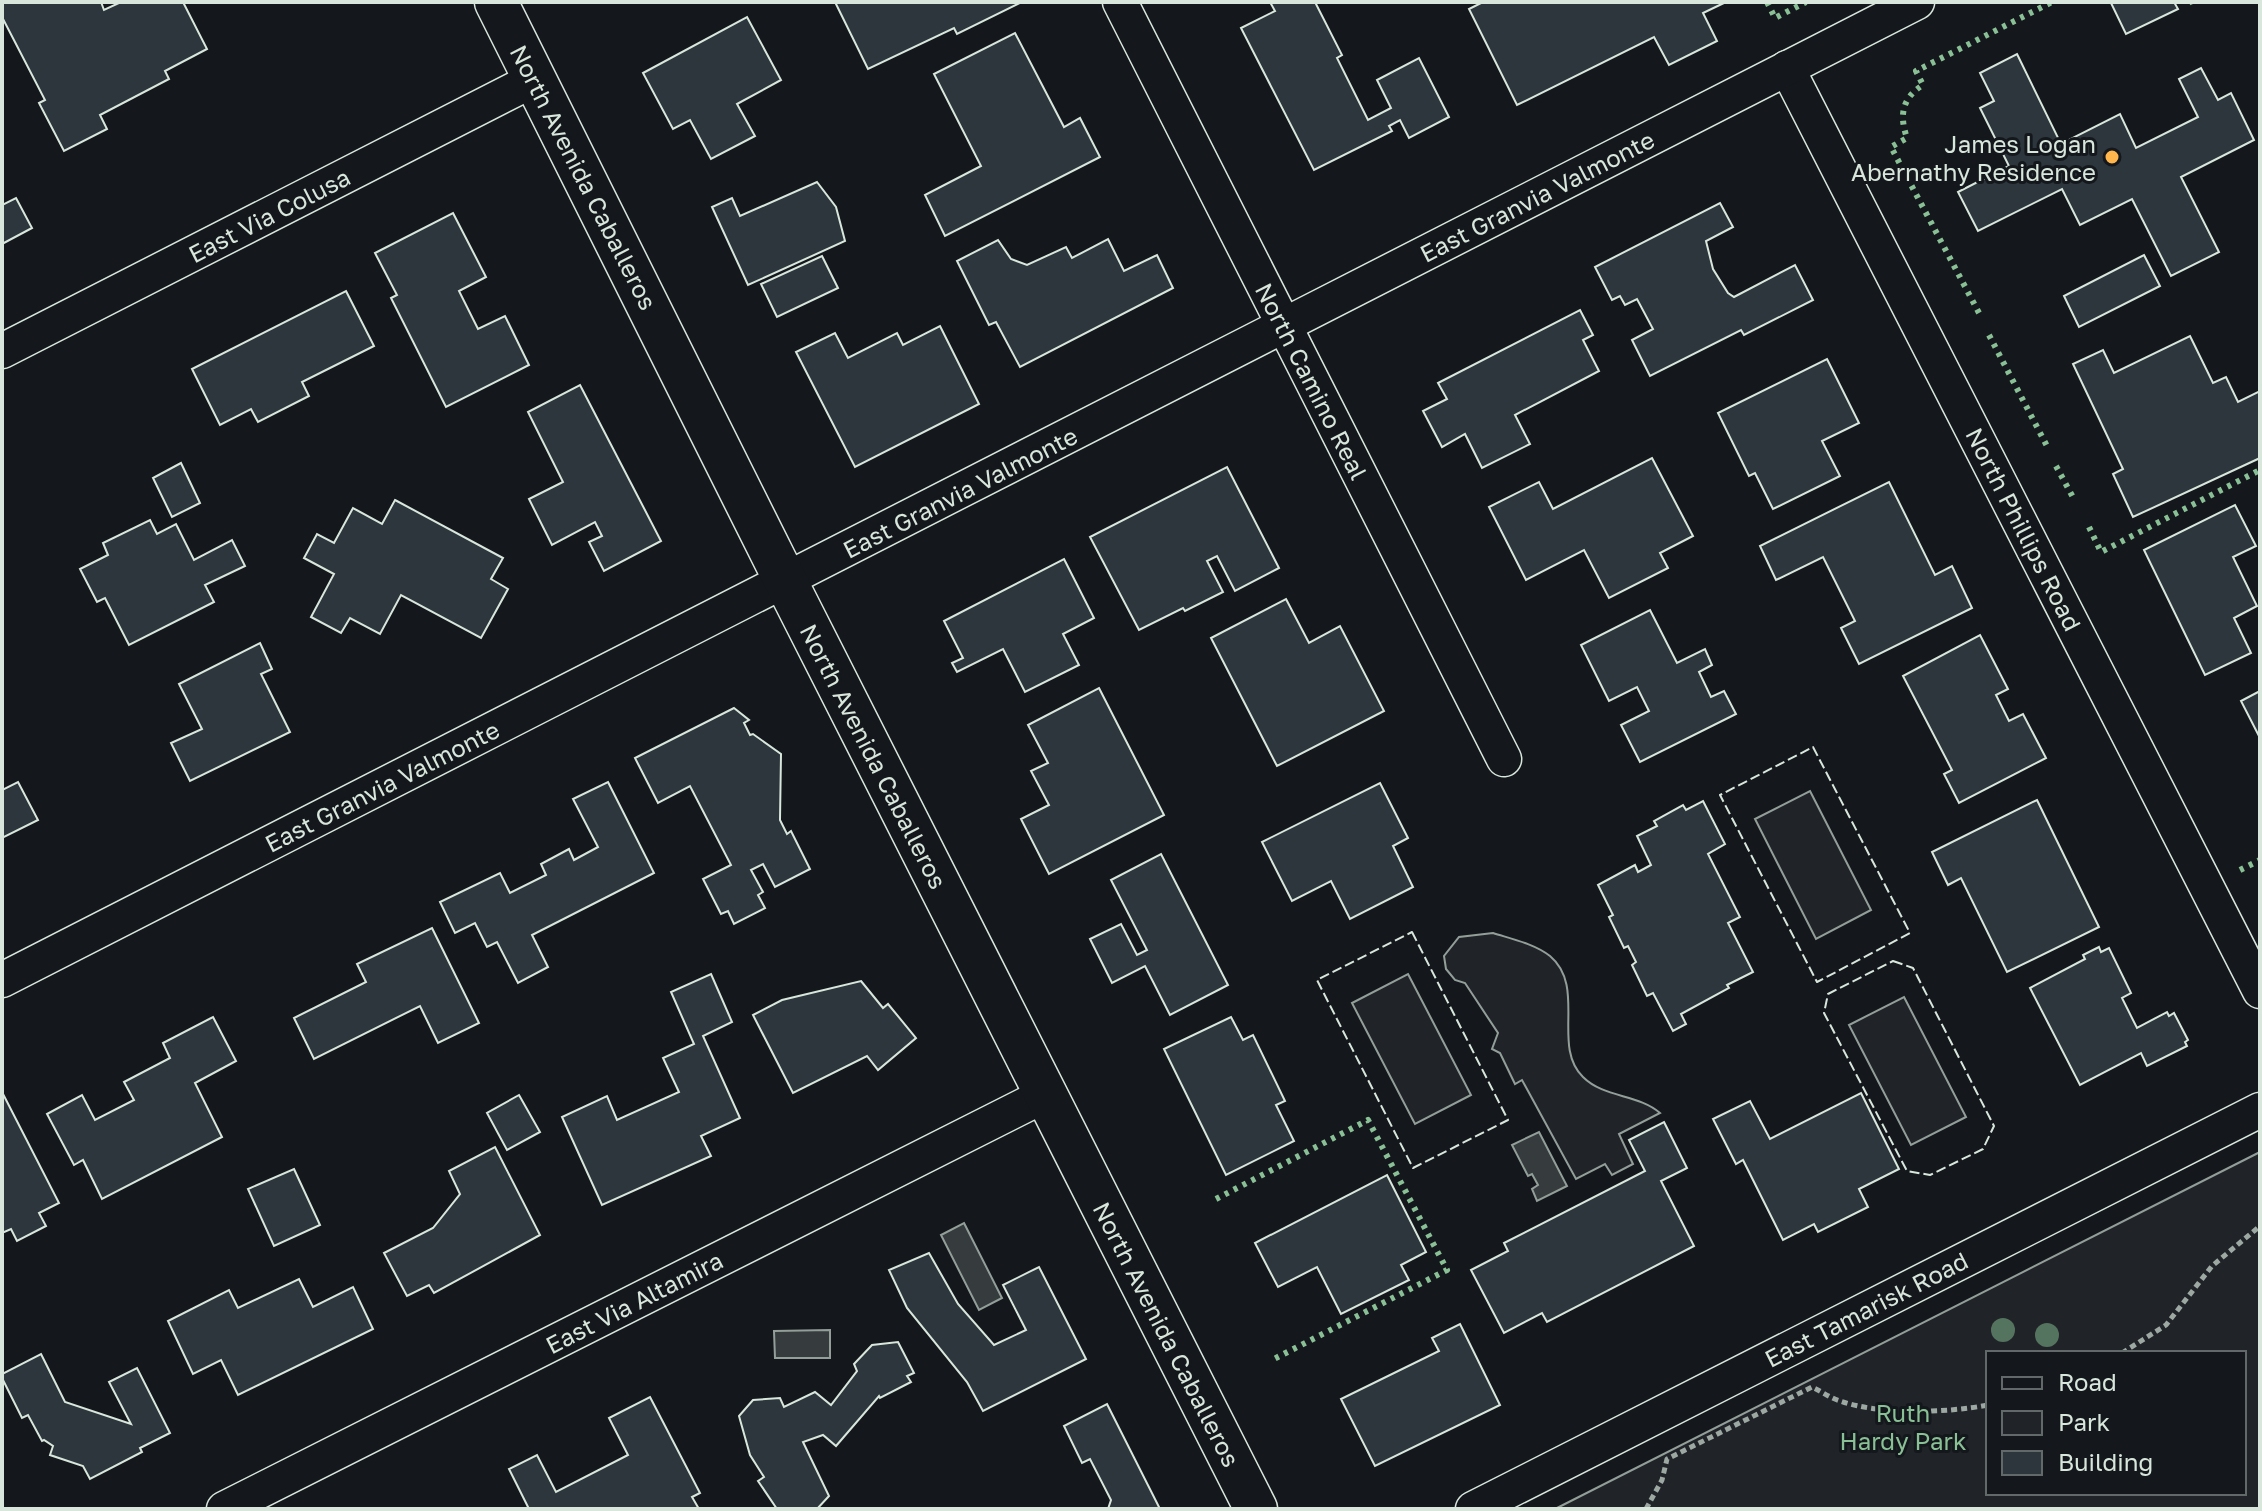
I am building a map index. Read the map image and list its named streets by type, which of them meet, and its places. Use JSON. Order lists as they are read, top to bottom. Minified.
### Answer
{"streets":{"street":["North Avenida Caballeros","East Granvia Valmonte","East Via Colusa","North Camino Real","North Phillips Road","East Via Altamira","East Tamarisk Road"]},"crossings":[["North Avenida Caballeros","East Granvia Valmonte"],["North Avenida Caballeros","East Via Colusa"],["North Avenida Caballeros","East Via Altamira"],["East Granvia Valmonte","North Camino Real"],["East Granvia Valmonte","North Phillips Road"]],"parks":["Ruth Hardy Park"],"places":["James Logan Abernathy Residence"],"legend":["Road","Park","Building"]}
